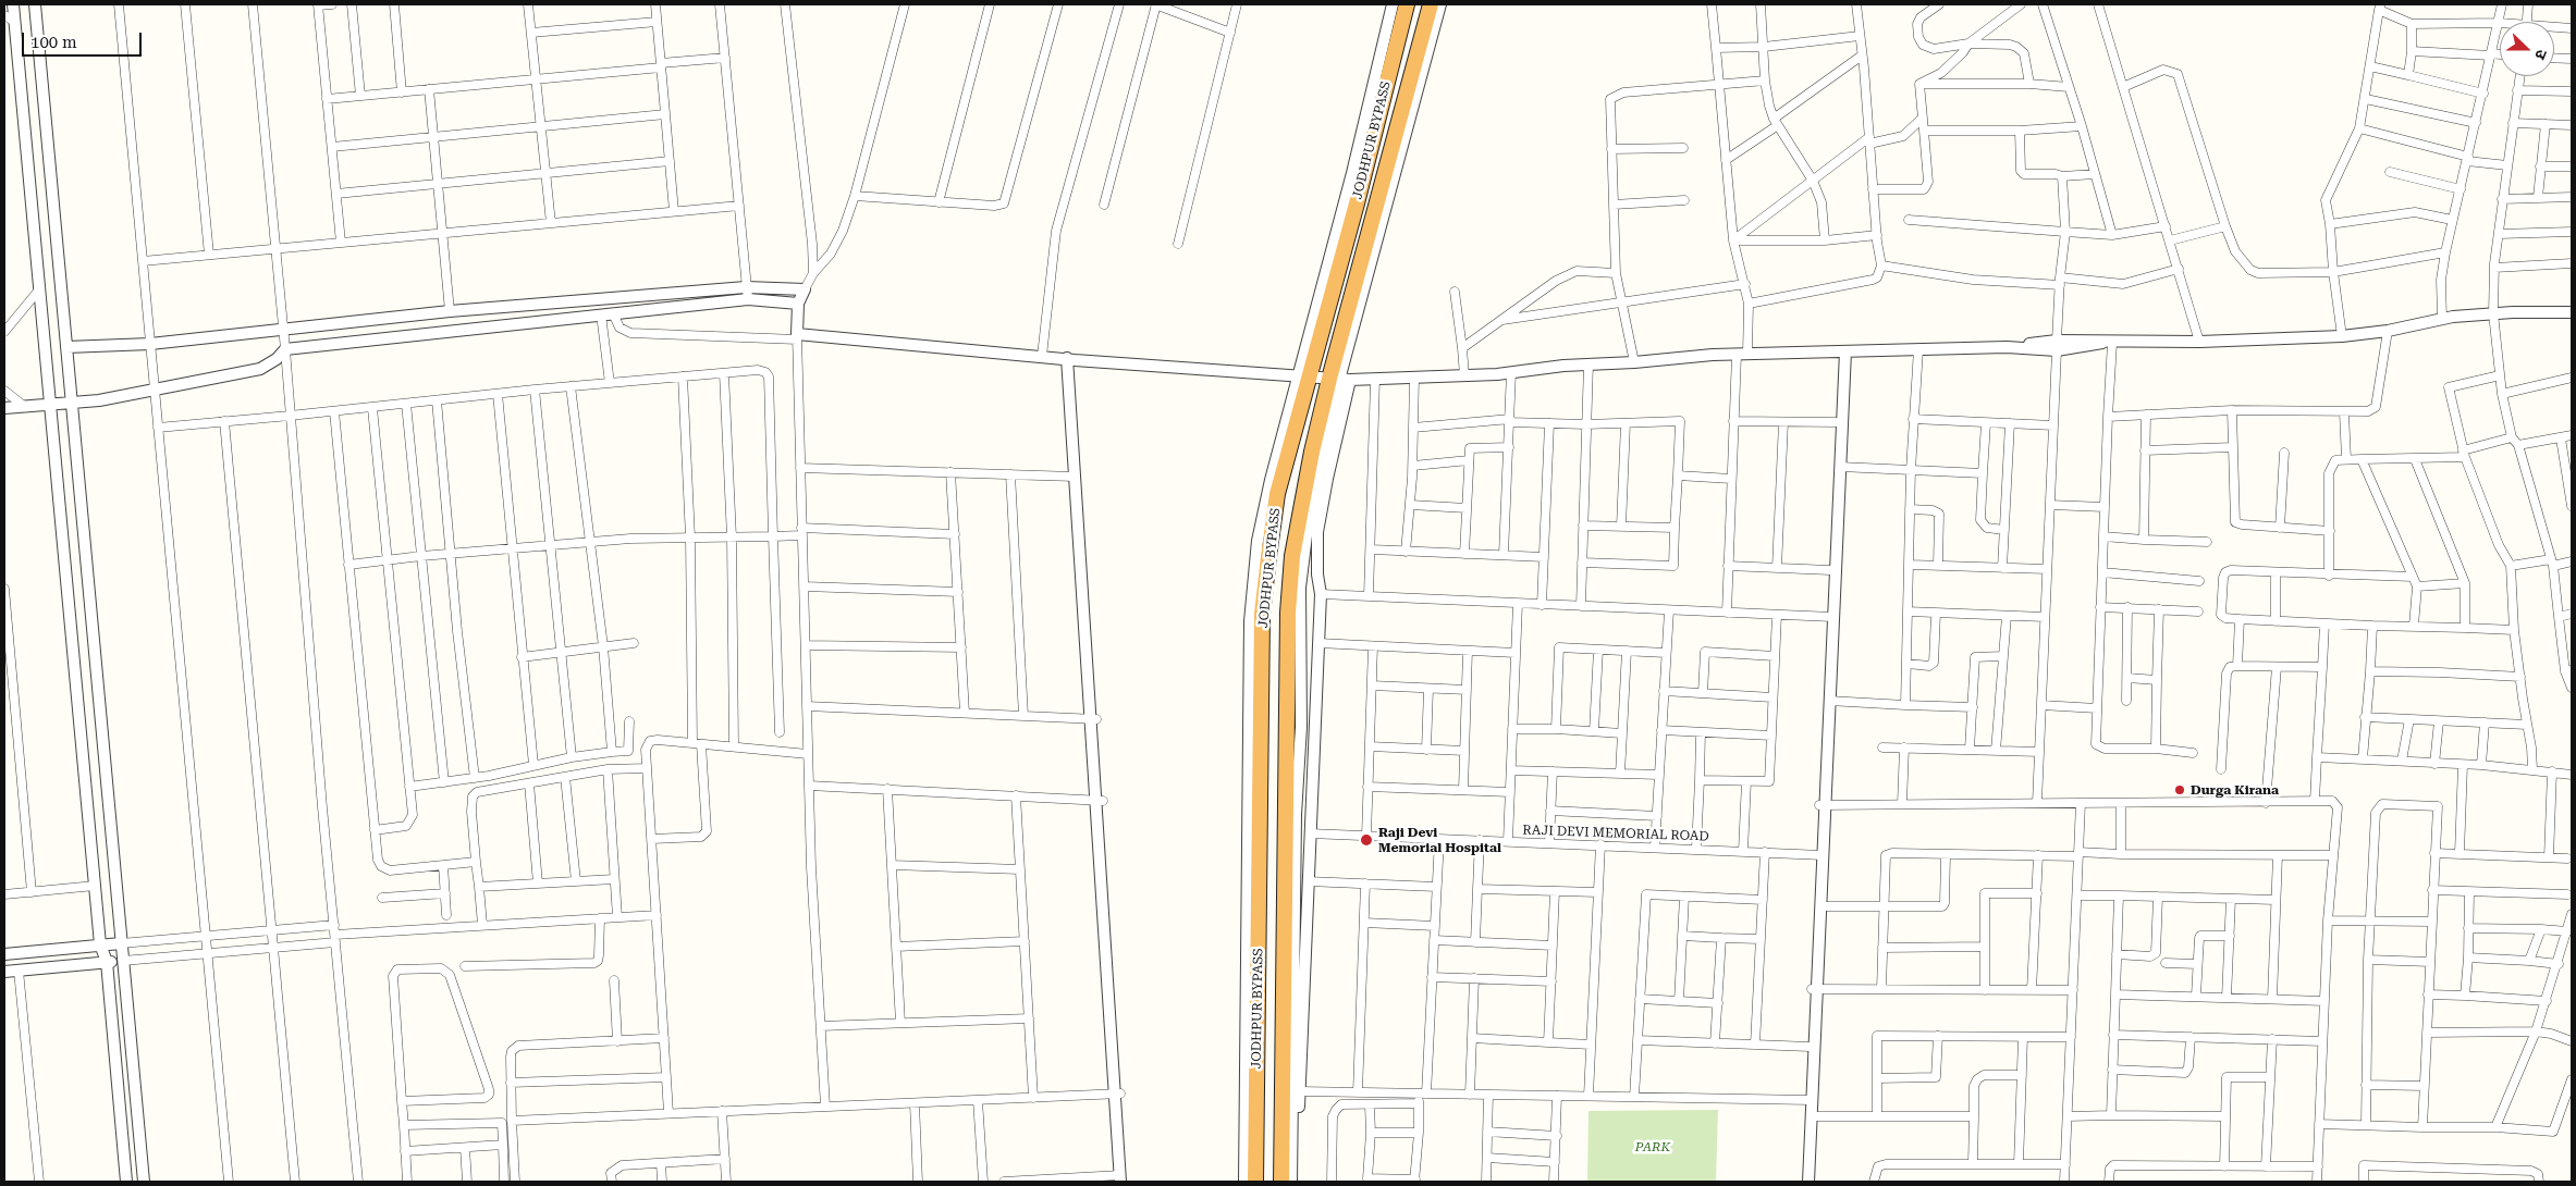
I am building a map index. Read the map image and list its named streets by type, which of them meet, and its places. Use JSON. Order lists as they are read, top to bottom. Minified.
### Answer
{"streets":{"highway":["JODHPUR BYPASS"],"street":["RAJI DEVI MEMORIAL ROAD"]},"parks":["PARK"],"places":["Durga Kirana","Raji Devi Memorial Hospital"],"scale_bar":"100 m","north":"right"}
